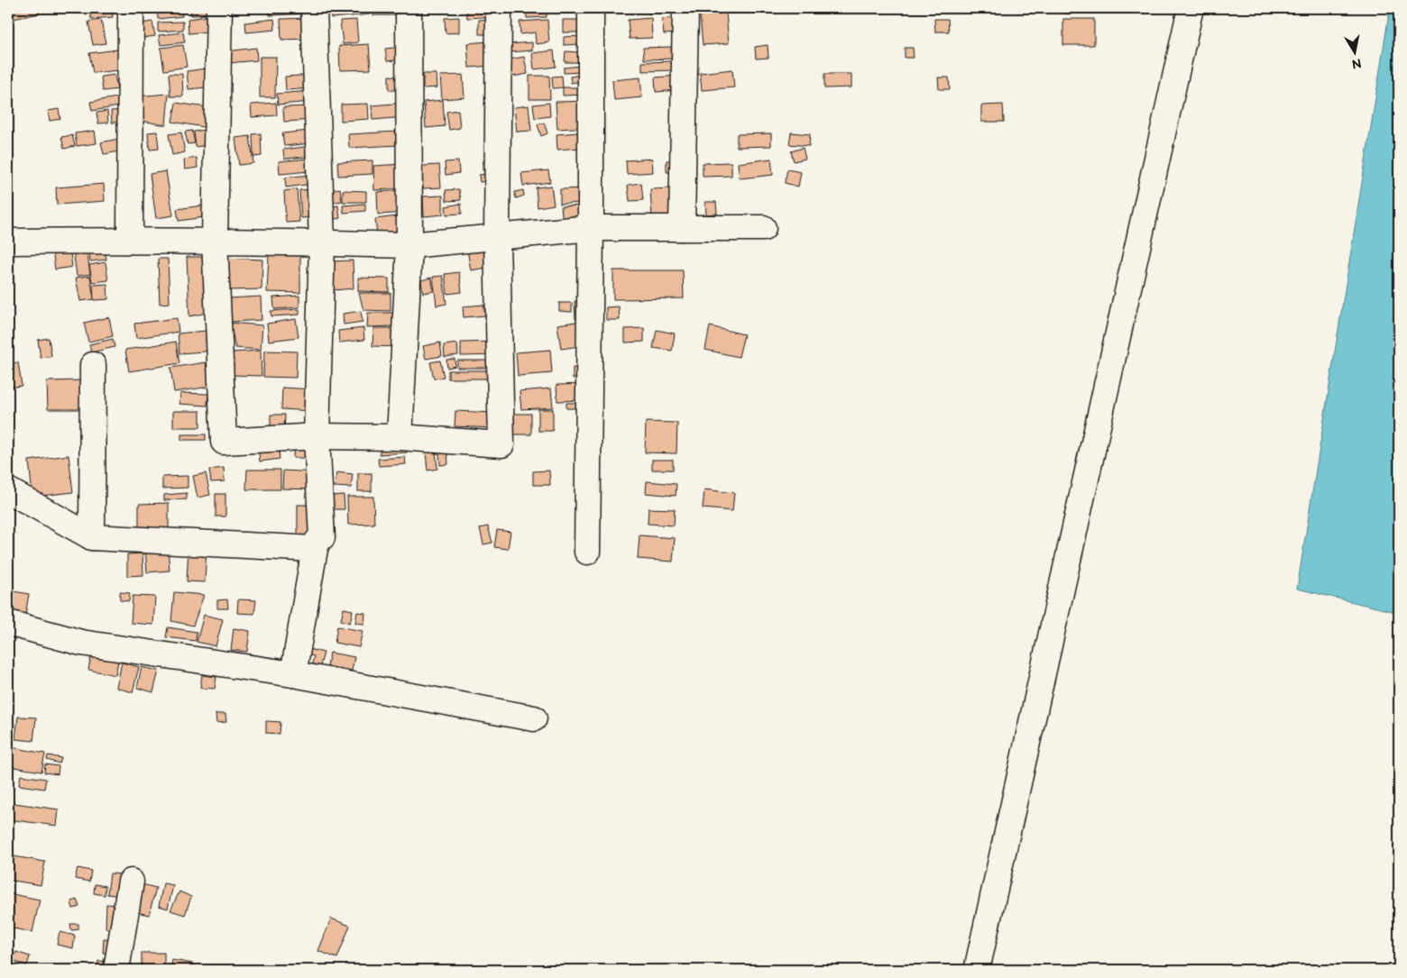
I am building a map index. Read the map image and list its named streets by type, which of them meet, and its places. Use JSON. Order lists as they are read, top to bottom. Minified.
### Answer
{"north":"bottom"}
